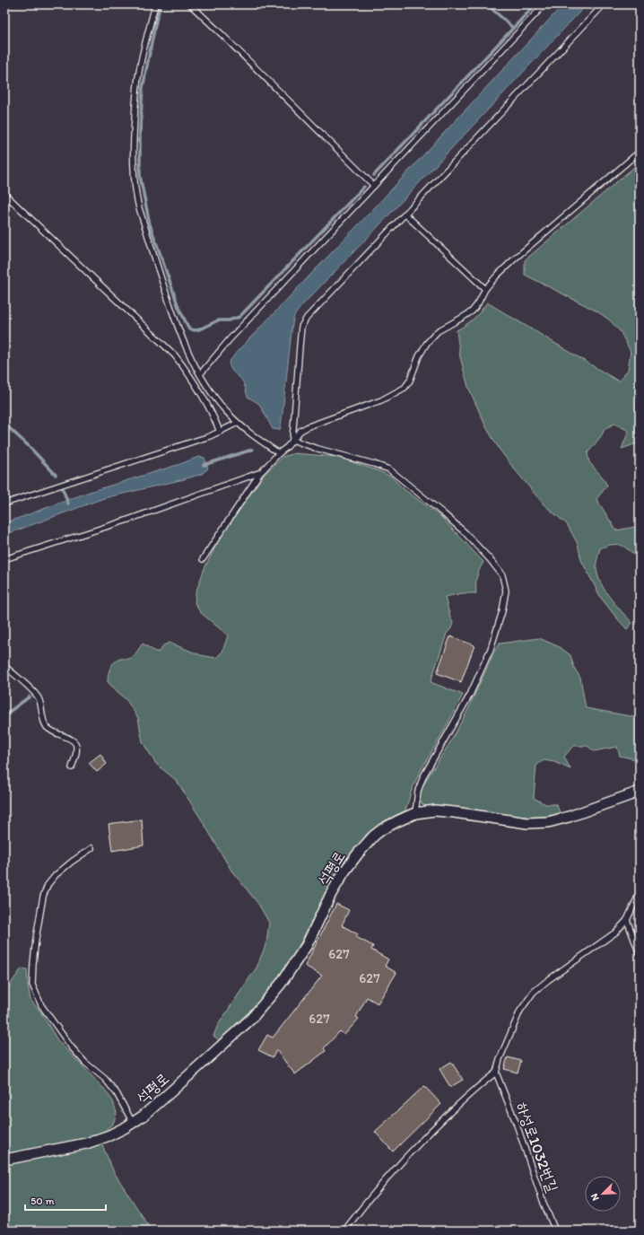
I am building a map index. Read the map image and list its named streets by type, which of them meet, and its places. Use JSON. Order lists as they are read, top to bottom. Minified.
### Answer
{"streets":{"street":["석평로"],"lane":["하성로1032번길"]},"house_numbers":["627","627","627"],"scale_bar":"50 m","north":"bottom left"}
